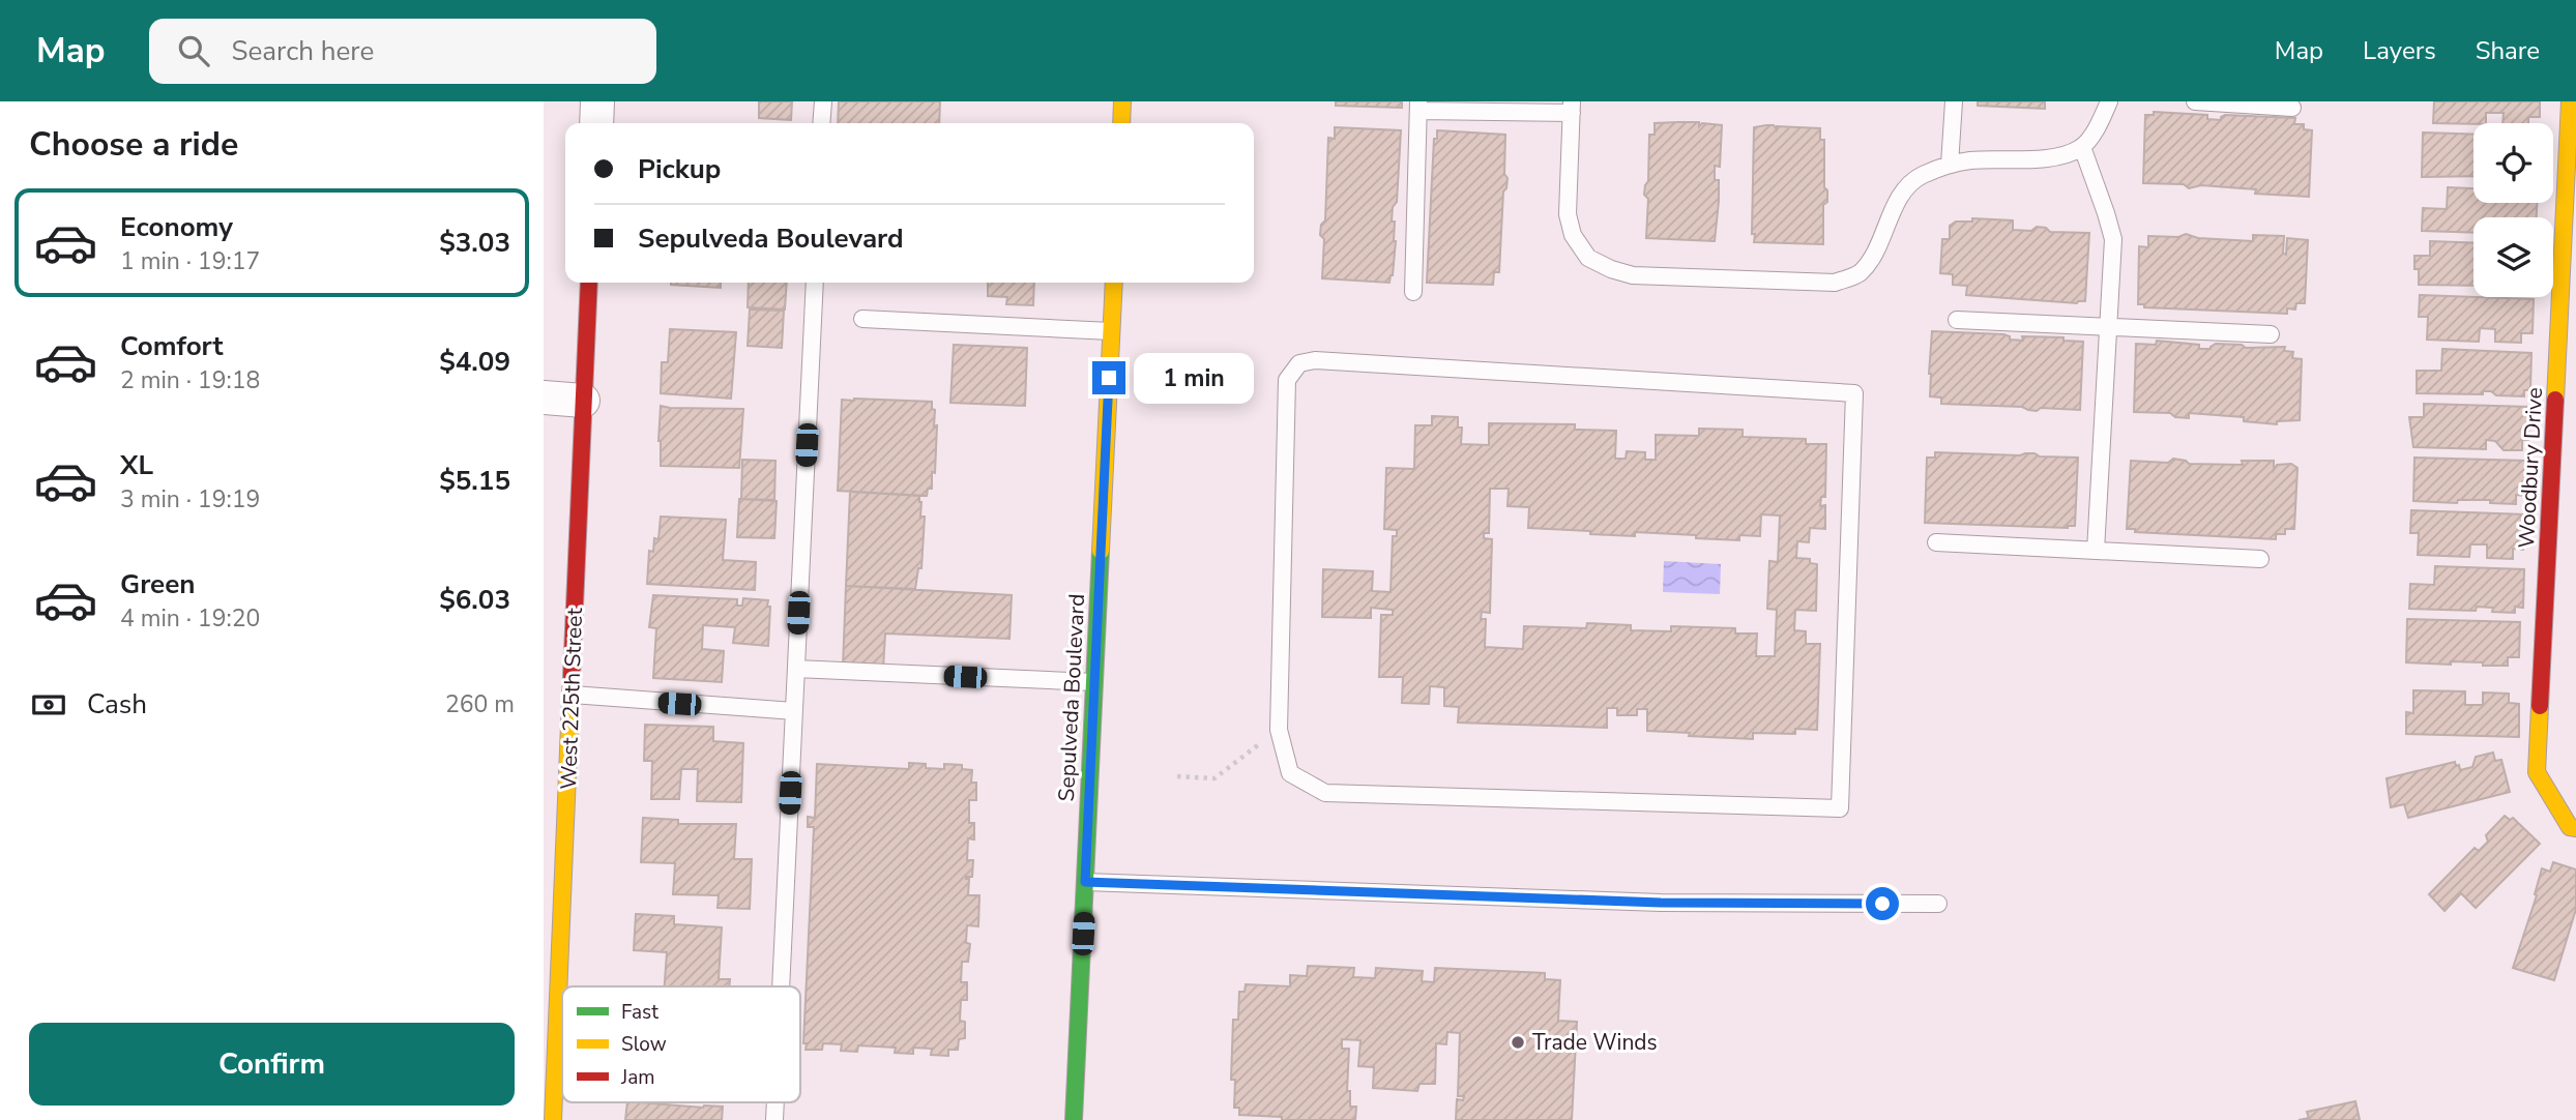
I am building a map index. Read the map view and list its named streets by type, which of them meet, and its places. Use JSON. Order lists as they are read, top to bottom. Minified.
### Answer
{"streets":{"street":["Woodbury Drive","Sepulveda Boulevard","West 225th Street"]},"places":["Trade Winds"],"legend":["Fast","Slow","Jam"],"page":{"header":"Map","search":"Search here","nav":["Map","Layers","Share"],"heading":"Choose a ride","banner":["Pickup","Sepulveda Boulevard"],"list":[{"name":"Economy","note":"1 min · 19:17","value":"$3.03"},{"name":"Comfort","note":"2 min · 19:18","value":"$4.09"},{"name":"XL","note":"3 min · 19:19","value":"$5.15"},{"name":"Green","note":"4 min · 19:20","value":"$6.03"}],"bubble":"1 min","pay":["Cash","260 m"],"buttons":"Confirm"}}
